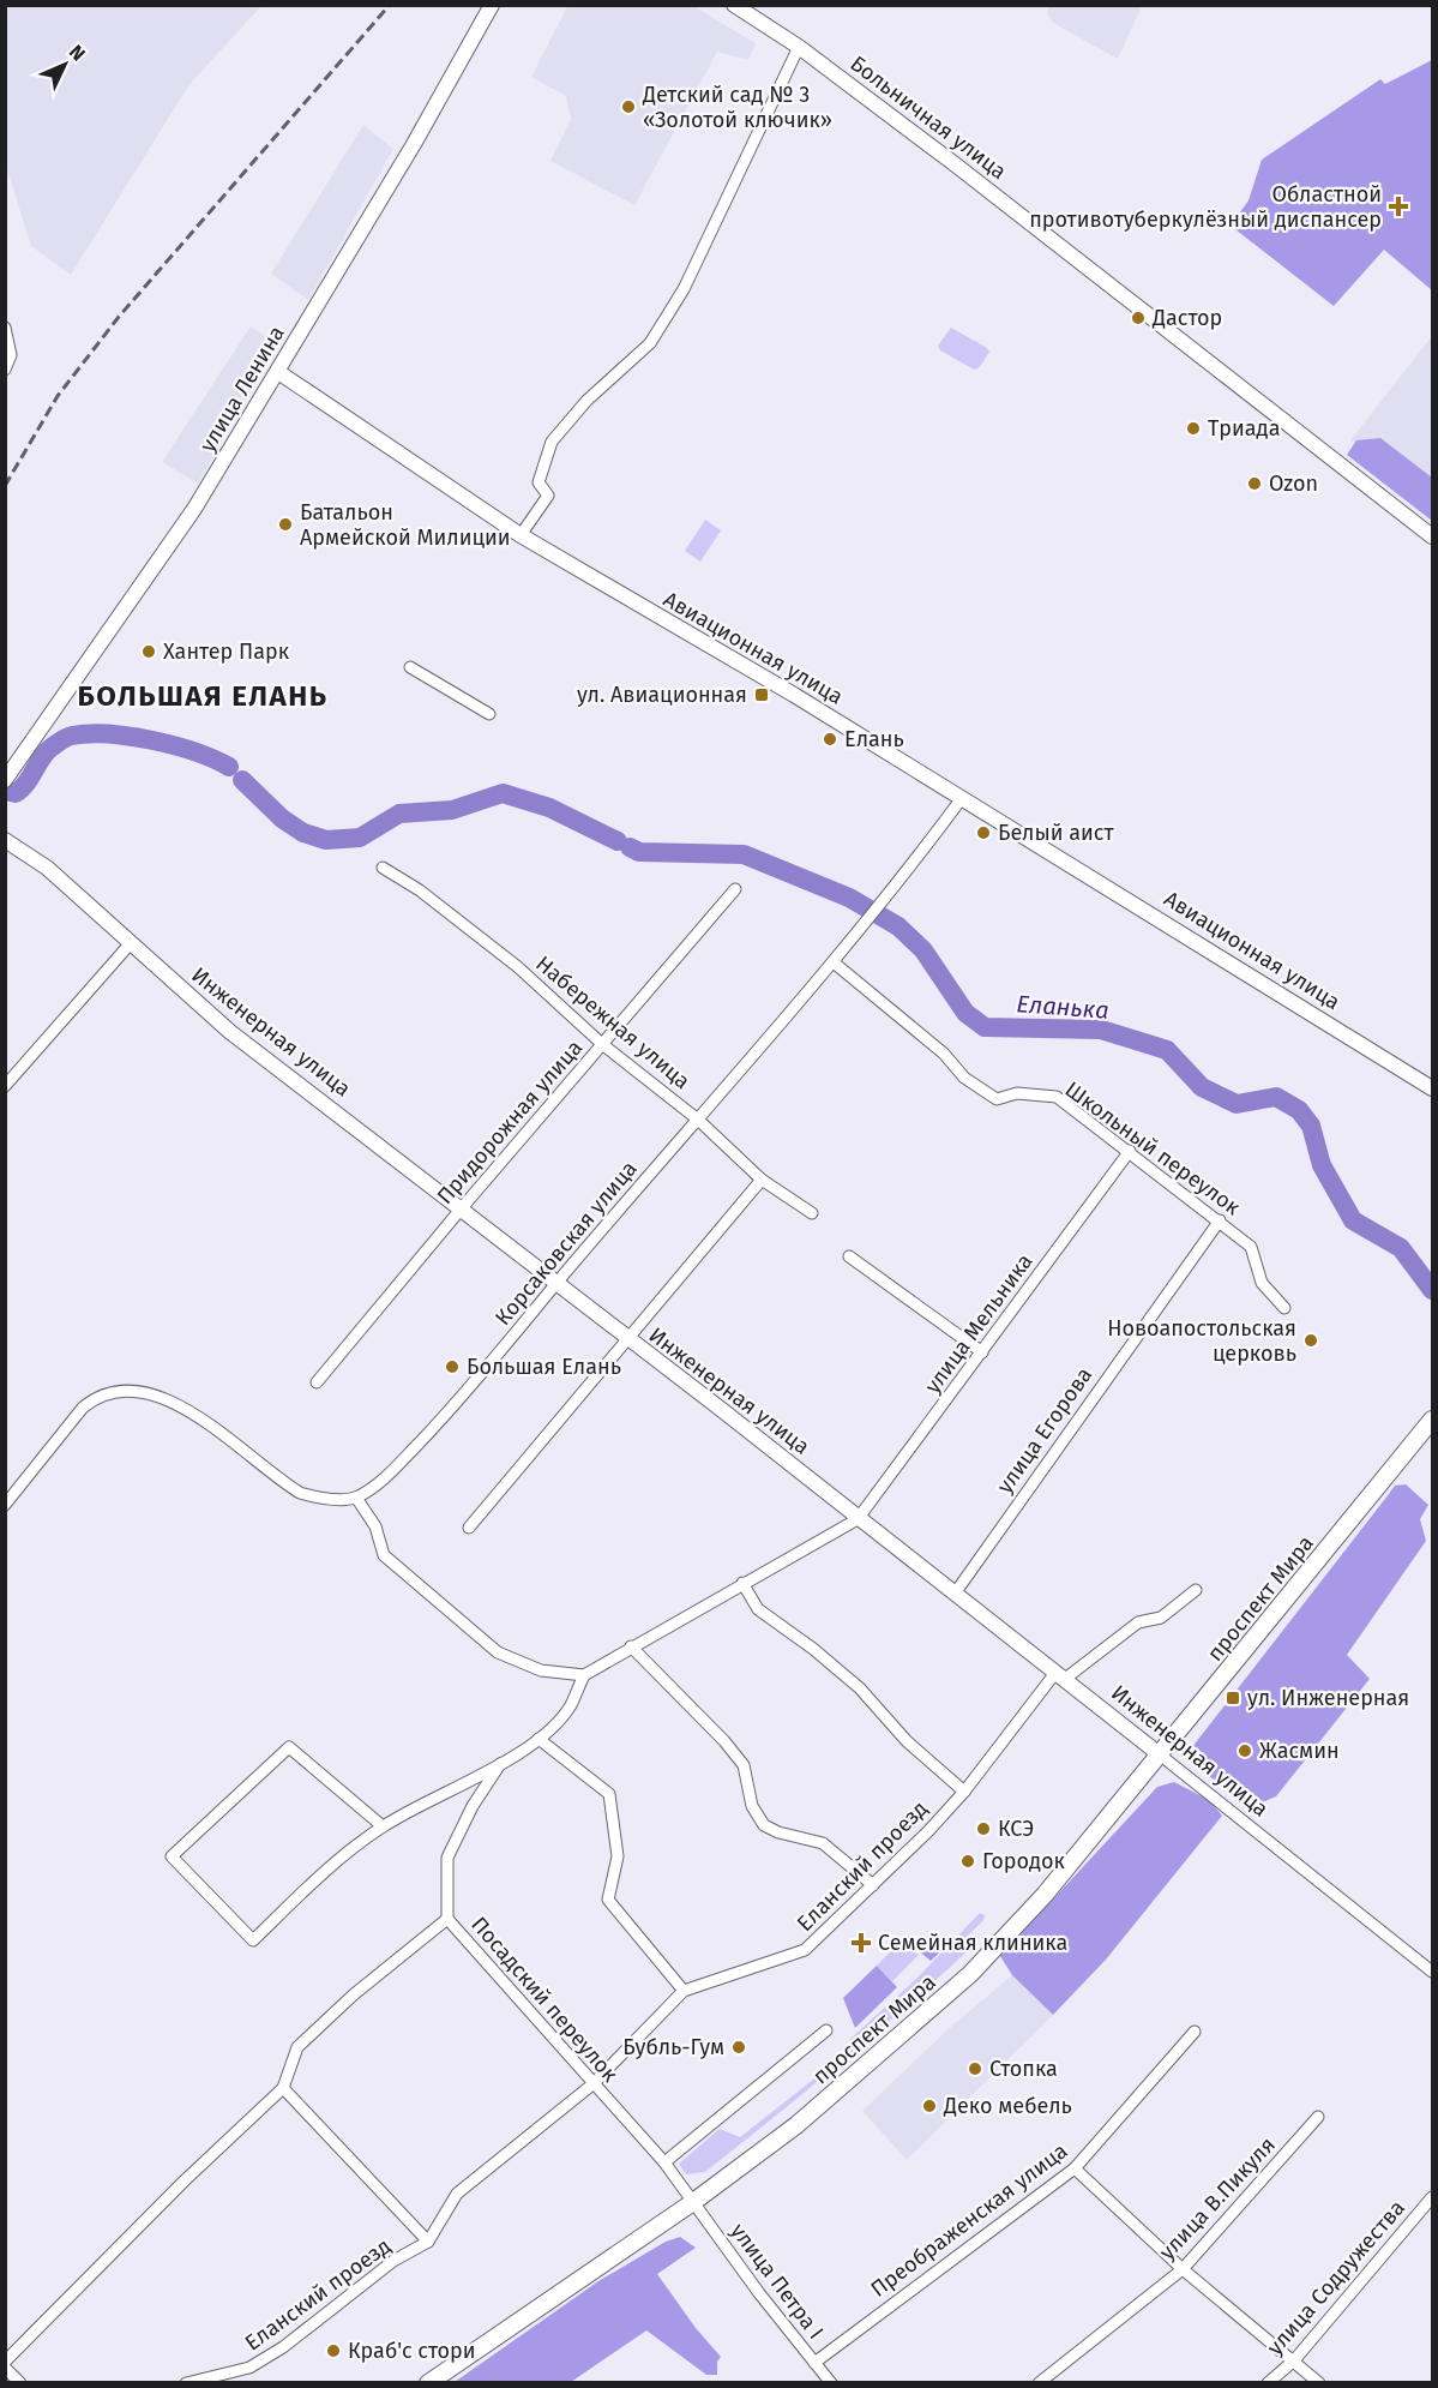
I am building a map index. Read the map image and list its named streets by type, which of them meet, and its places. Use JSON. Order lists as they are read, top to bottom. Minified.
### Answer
{"streets":{"main road":["проспект Мира"],"street":["Больничная улица","улица Ленина","Авиационная улица","Набережная улица","Инженерная улица","Придорожная улица","Школьный переулок","Корсаковская улица","улица Мельника","улица Егорова","Еланский проезд","Посадский переулок","улица В.Пикуля","Преображенская улица","улица Содружества","улица Петра I"]},"crossings":[["улица Ленина","Авиационная улица"],["Авиационная улица","Корсаковская улица"],["Набережная улица","Придорожная улица"],["Набережная улица","Корсаковская улица"],["Инженерная улица","Придорожная улица"],["Инженерная улица","Корсаковская улица"],["Инженерная улица","улица Мельника"],["Инженерная улица","улица Егорова"],["Инженерная улица","проспект Мира"],["Инженерная улица","Еланский проезд"],["Школьный переулок","Корсаковская улица"],["Школьный переулок","улица Мельника"],["Школьный переулок","улица Егорова"],["проспект Мира","Посадский переулок"],["проспект Мира","улица Петра I"],["Еланский проезд","Посадский переулок"],["Посадский переулок","улица Петра I"],["Преображенская улица","улица Петра I"]],"districts":["БОЛЬШАЯ ЕЛАНЬ"],"water":["Еланька"],"places":{"other":["Детский сад № 3 «Золотой ключик»","Дастор","Триада","Ozon","Батальон Армейской Милиции","Хантер Парк","Елань","Белый аист","Новоапостольская церковь","Большая Елань","Жасмин","КСЭ","Городок","Бубль-Гум","Стопка","Деко мебель","Краб'с стори"],"health":["Областной противотуберкулёзный диспансер","Семейная клиника"],"transit":["ул. Авиационная","ул. Инженерная"]},"north":"top right"}
